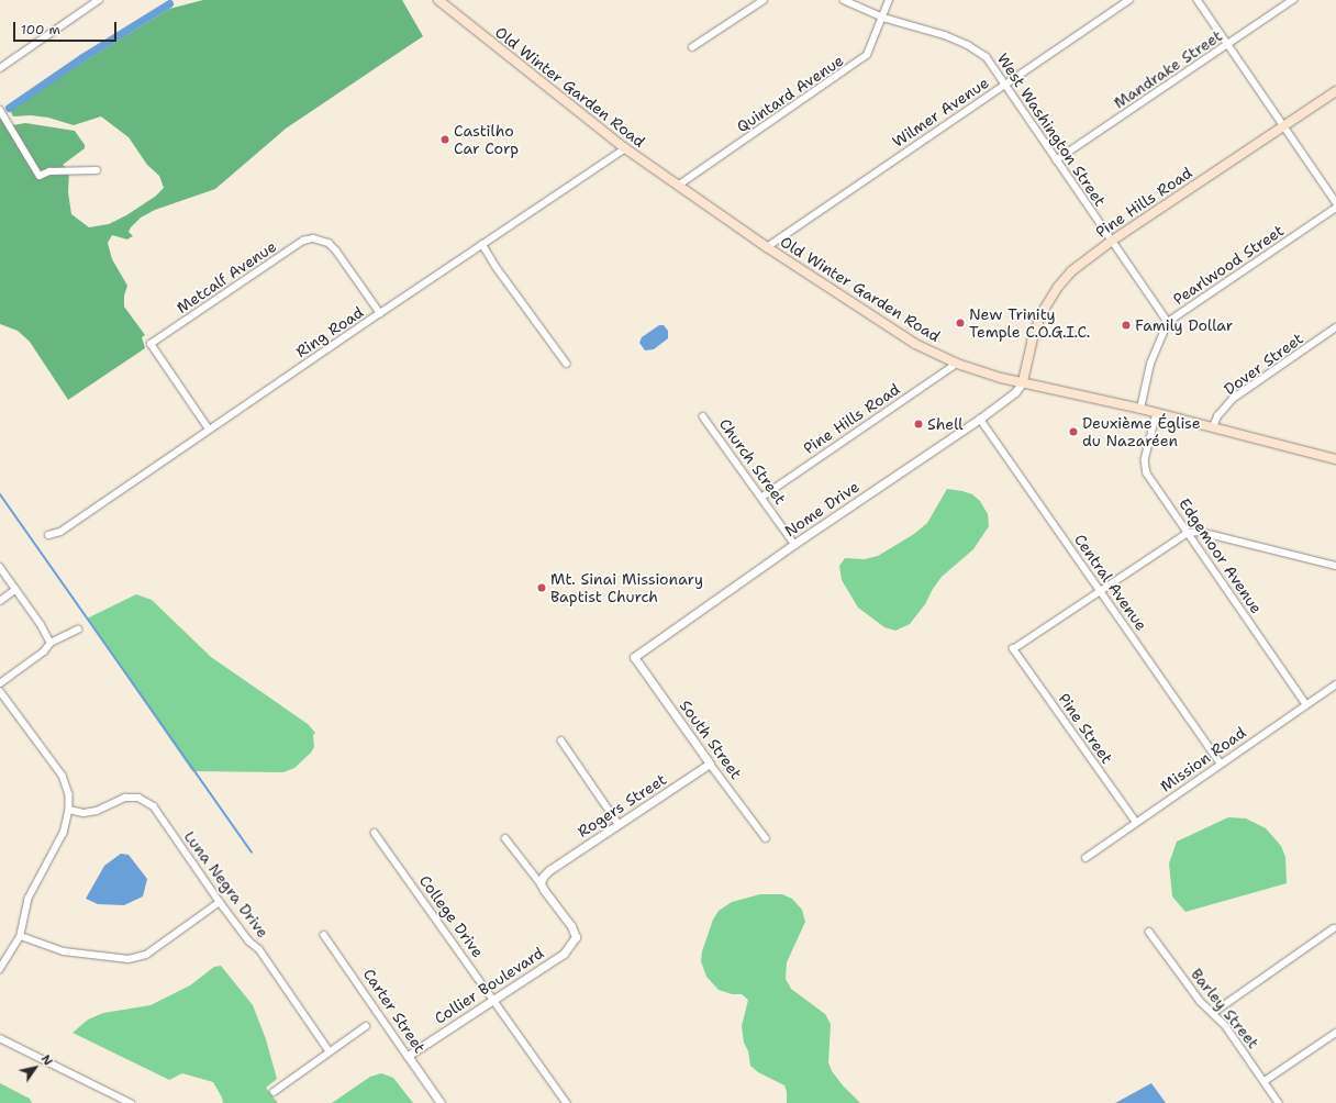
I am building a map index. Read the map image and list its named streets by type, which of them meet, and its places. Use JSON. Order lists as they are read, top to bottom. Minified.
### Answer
{"streets":{"main road":["Old Winter Garden Road","Pine Hills Road"],"street":["Mandrake Street","Quintard Avenue","Wilmer Avenue","West Washington Street","Pearlwood Street","Metcalf Avenue","Ring Road","Dover Street","Church Street","Nome Drive","Edgemoor Avenue","Central Avenue","Pine Street","South Street","Mission Road","Rogers Street","Luna Negra Drive","College Drive","Collier Boulevard","Barley Street","Carter Street"]},"crossings":[["Mandrake Street","West Washington Street"],["Old Winter Garden Road","Quintard Avenue"],["Old Winter Garden Road","Wilmer Avenue"],["Old Winter Garden Road","Pine Hills Road"],["Old Winter Garden Road","Pearlwood Street"],["Old Winter Garden Road","Ring Road"],["Old Winter Garden Road","Dover Street"],["Old Winter Garden Road","Nome Drive"],["Old Winter Garden Road","Edgemoor Avenue"],["Quintard Avenue","West Washington Street"],["Wilmer Avenue","West Washington Street"],["West Washington Street","Pine Hills Road"],["West Washington Street","Pearlwood Street"],["Pine Hills Road","Church Street"],["Pine Hills Road","Nome Drive"],["Metcalf Avenue","Ring Road"],["Church Street","Nome Drive"],["Nome Drive","Central Avenue"],["Nome Drive","South Street"],["Edgemoor Avenue","Mission Road"],["Central Avenue","Pine Street"],["Central Avenue","Mission Road"],["Pine Street","Mission Road"],["South Street","Rogers Street"],["Rogers Street","Collier Boulevard"],["College Drive","Collier Boulevard"],["Collier Boulevard","Carter Street"]],"places":["Castilho Car Corp","New Trinity Temple C.O.G.I.C.","Family Dollar","Shell","Deuxième Église du Nazaréen","Mt. Sinai Missionary Baptist Church"],"scale_bar":"100 m","north":"top right"}
